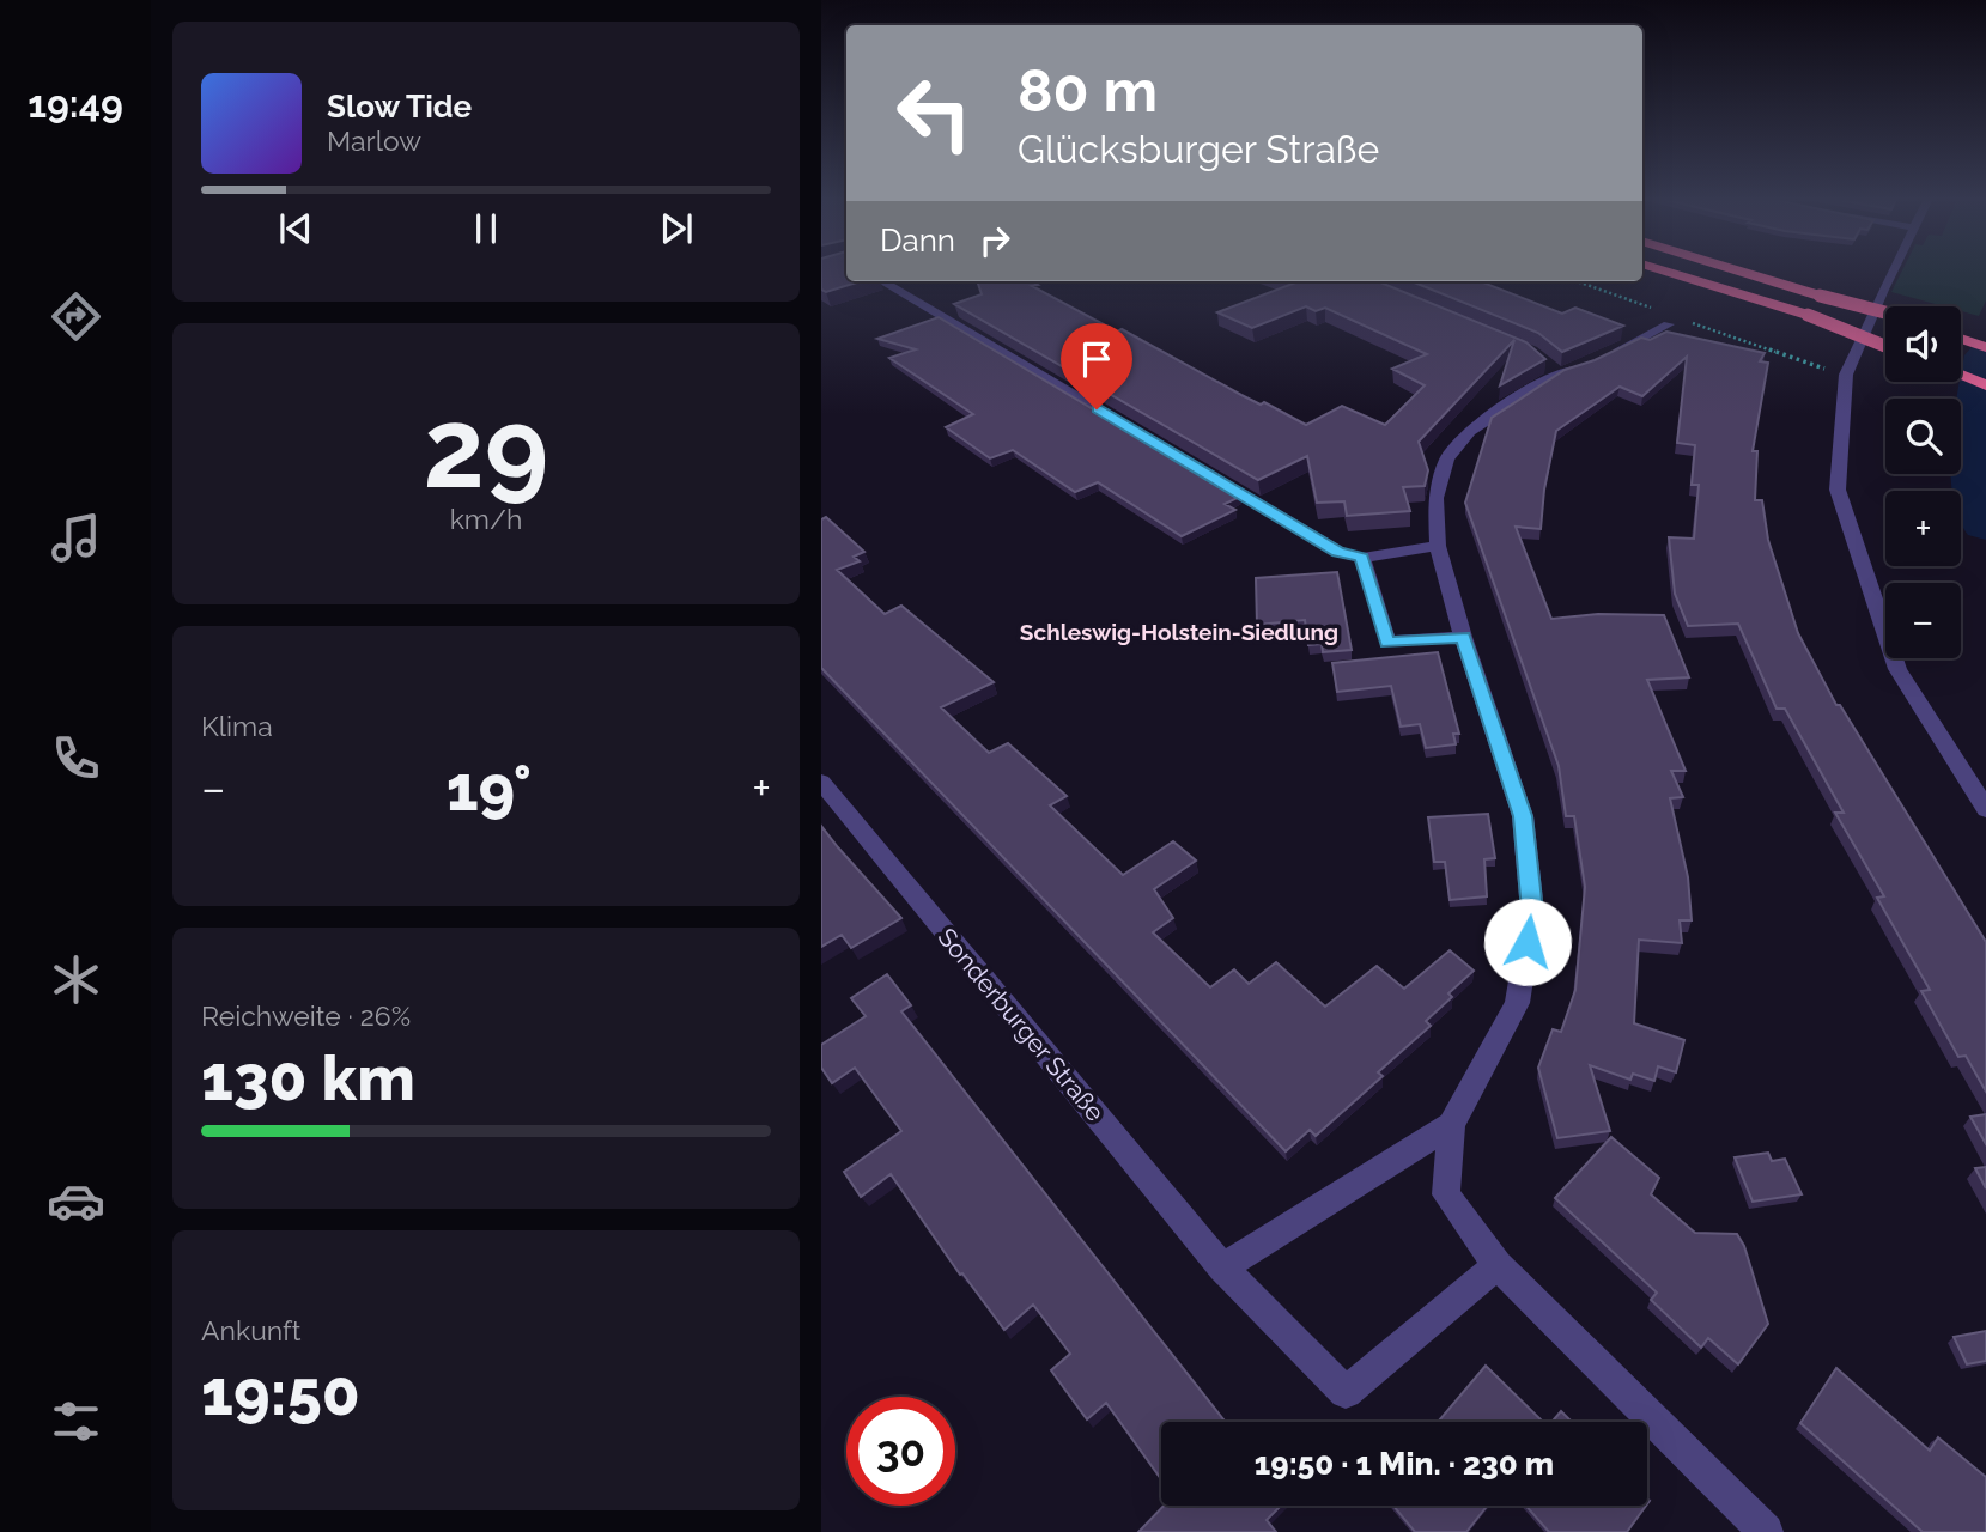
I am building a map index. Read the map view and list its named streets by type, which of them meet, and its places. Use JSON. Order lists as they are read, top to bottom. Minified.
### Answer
{"streets":{"street":["Sonderburger Straße"]},"districts":["Schleswig-Holstein-Siedlung"],"page":{"tabs":"19:49","turn":["80 m","Glücksburger Straße"],"song":["Slow Tide","Marlow"],"then":"Dann","map_buttons":["+","−"],"tile":[["29","km/h"],"Klima",["Reichweite · 26%","130 km"],["Ankunft","19:50"]],"heat":["−","19°","+"],"limit":"30","trip":"19:50 · 1 Min. · 230 m"}}
